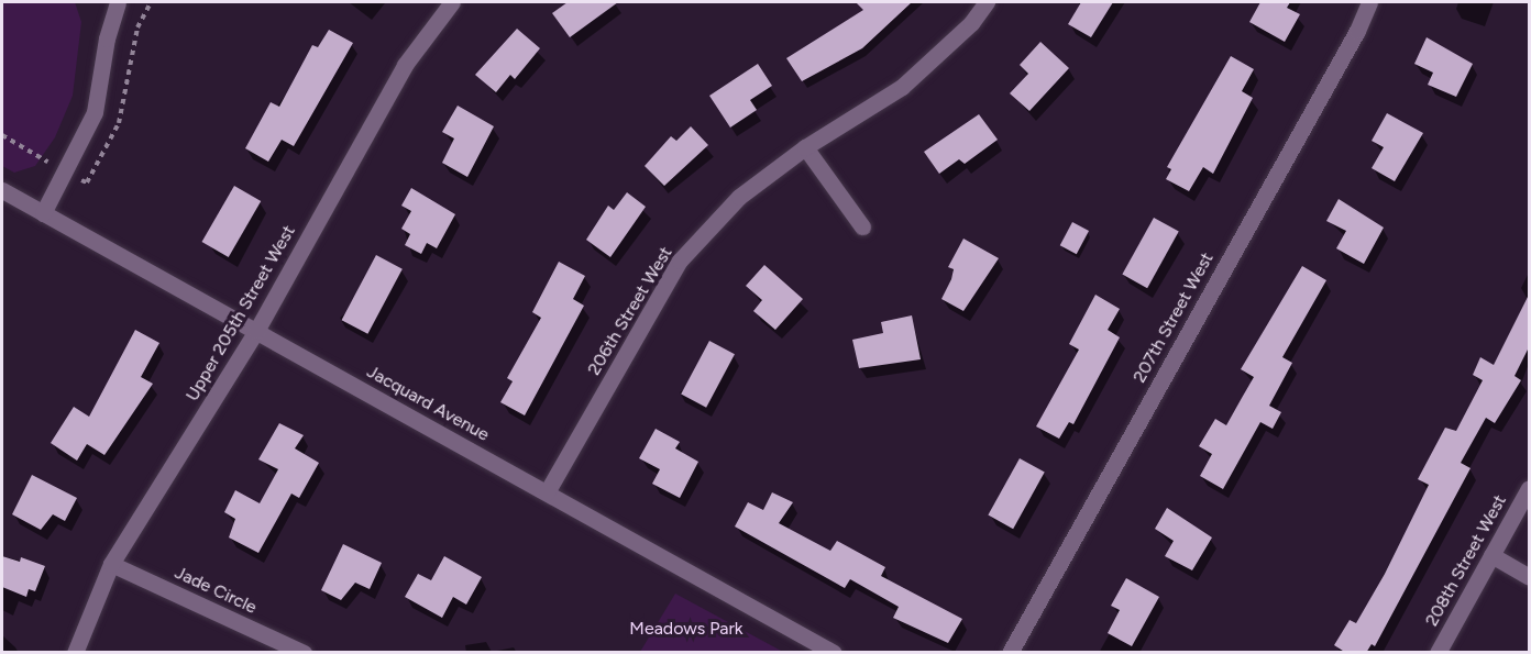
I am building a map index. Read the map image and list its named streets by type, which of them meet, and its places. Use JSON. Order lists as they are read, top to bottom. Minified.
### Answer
{"streets":{"street":["206th Street West","Upper 205th Street West","207th Street West","Jacquard Avenue","208th Street West","Jade Circle"]},"crossings":[["206th Street West","Jacquard Avenue"],["Upper 205th Street West","Jacquard Avenue"],["Upper 205th Street West","Jade Circle"]],"parks":["Meadows Park"]}
